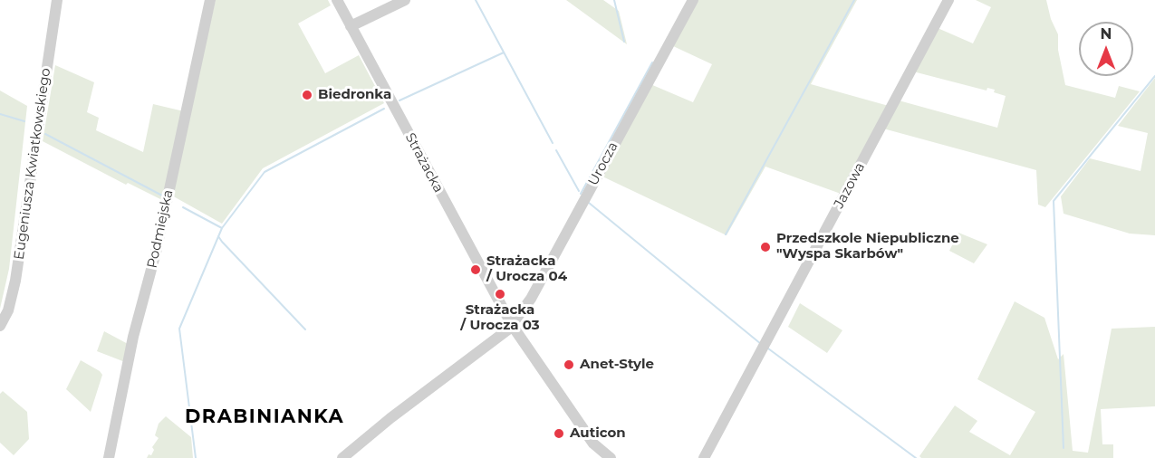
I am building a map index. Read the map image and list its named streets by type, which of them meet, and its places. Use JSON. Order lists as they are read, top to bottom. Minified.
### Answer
{"streets":{"street":["Strażacka","Eugeniusza Kwiatkowskiego","Urocza","Jazowa","Podmiejska"]},"crossings":[["Strażacka","Urocza"]],"districts":["DRABINIANKA"],"places":["Biedronka","Przedszkole Niepubliczne \"Wyspa Skarbów\"","Strażacka / Urocza 04","Strażacka / Urocza 03","Anet-Style","Auticon"],"north":"top"}
